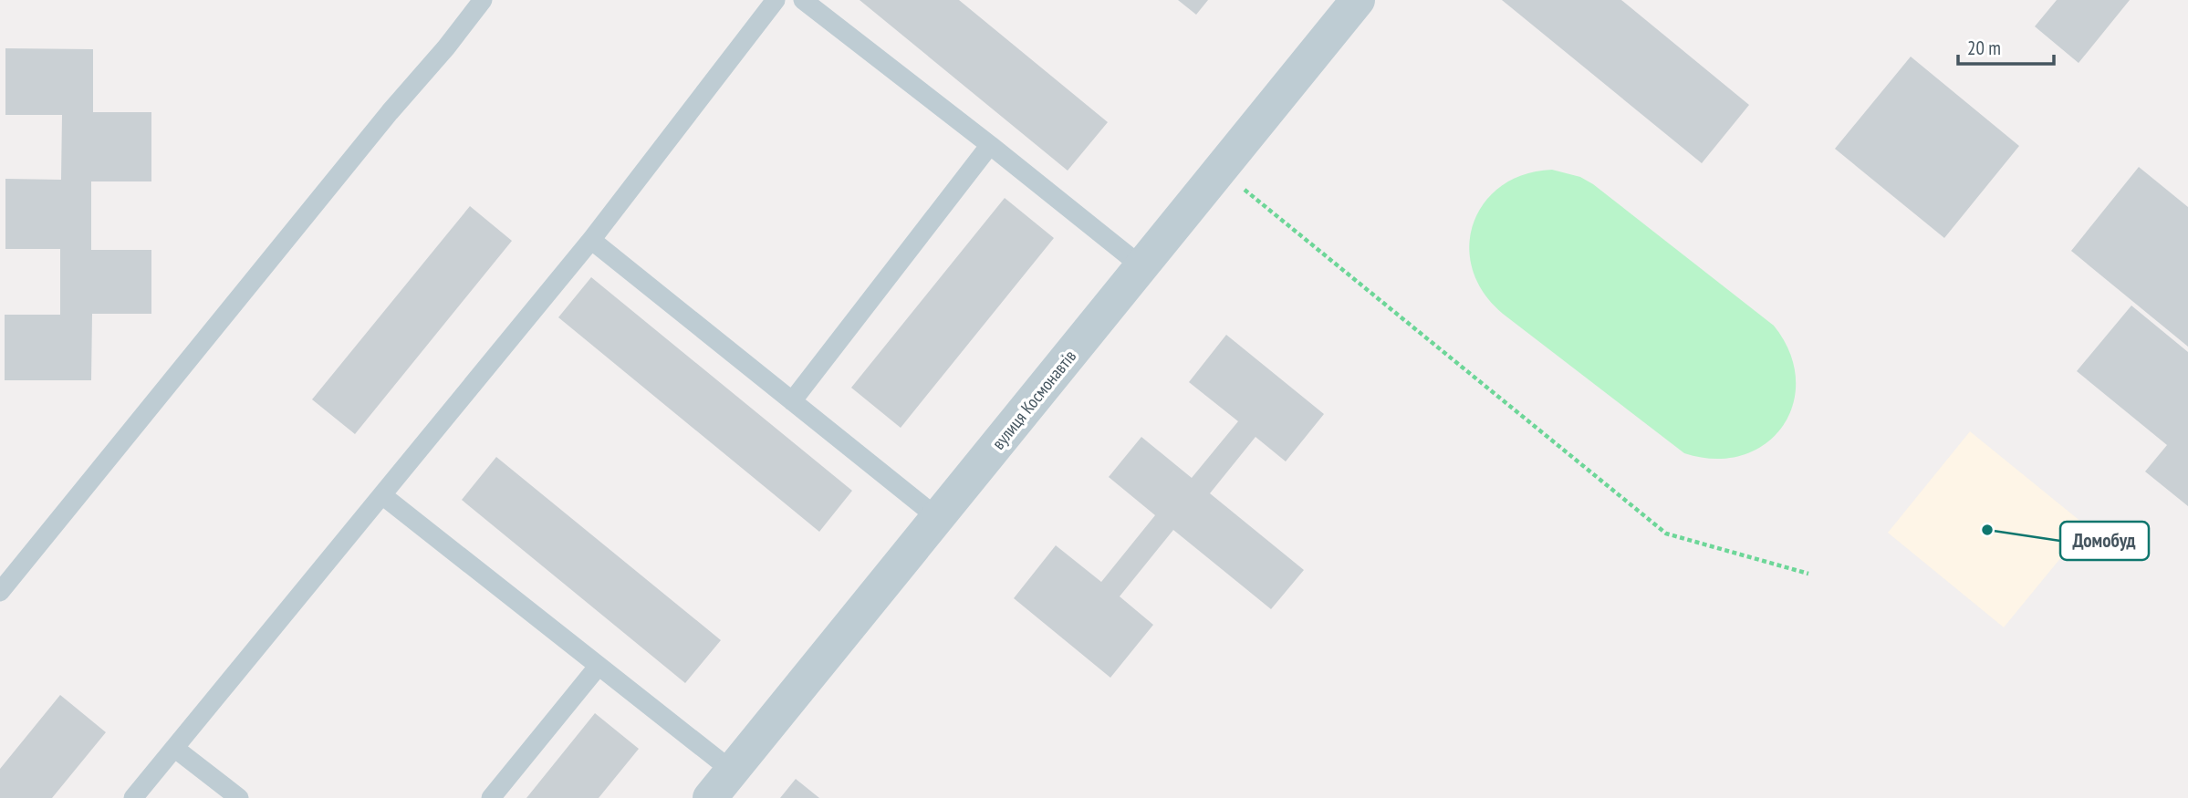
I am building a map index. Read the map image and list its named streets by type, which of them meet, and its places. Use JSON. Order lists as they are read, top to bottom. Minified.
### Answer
{"streets":{"street":["вулиця Космонавтів"]},"places":["Домобуд"],"scale_bar":"20 m"}
